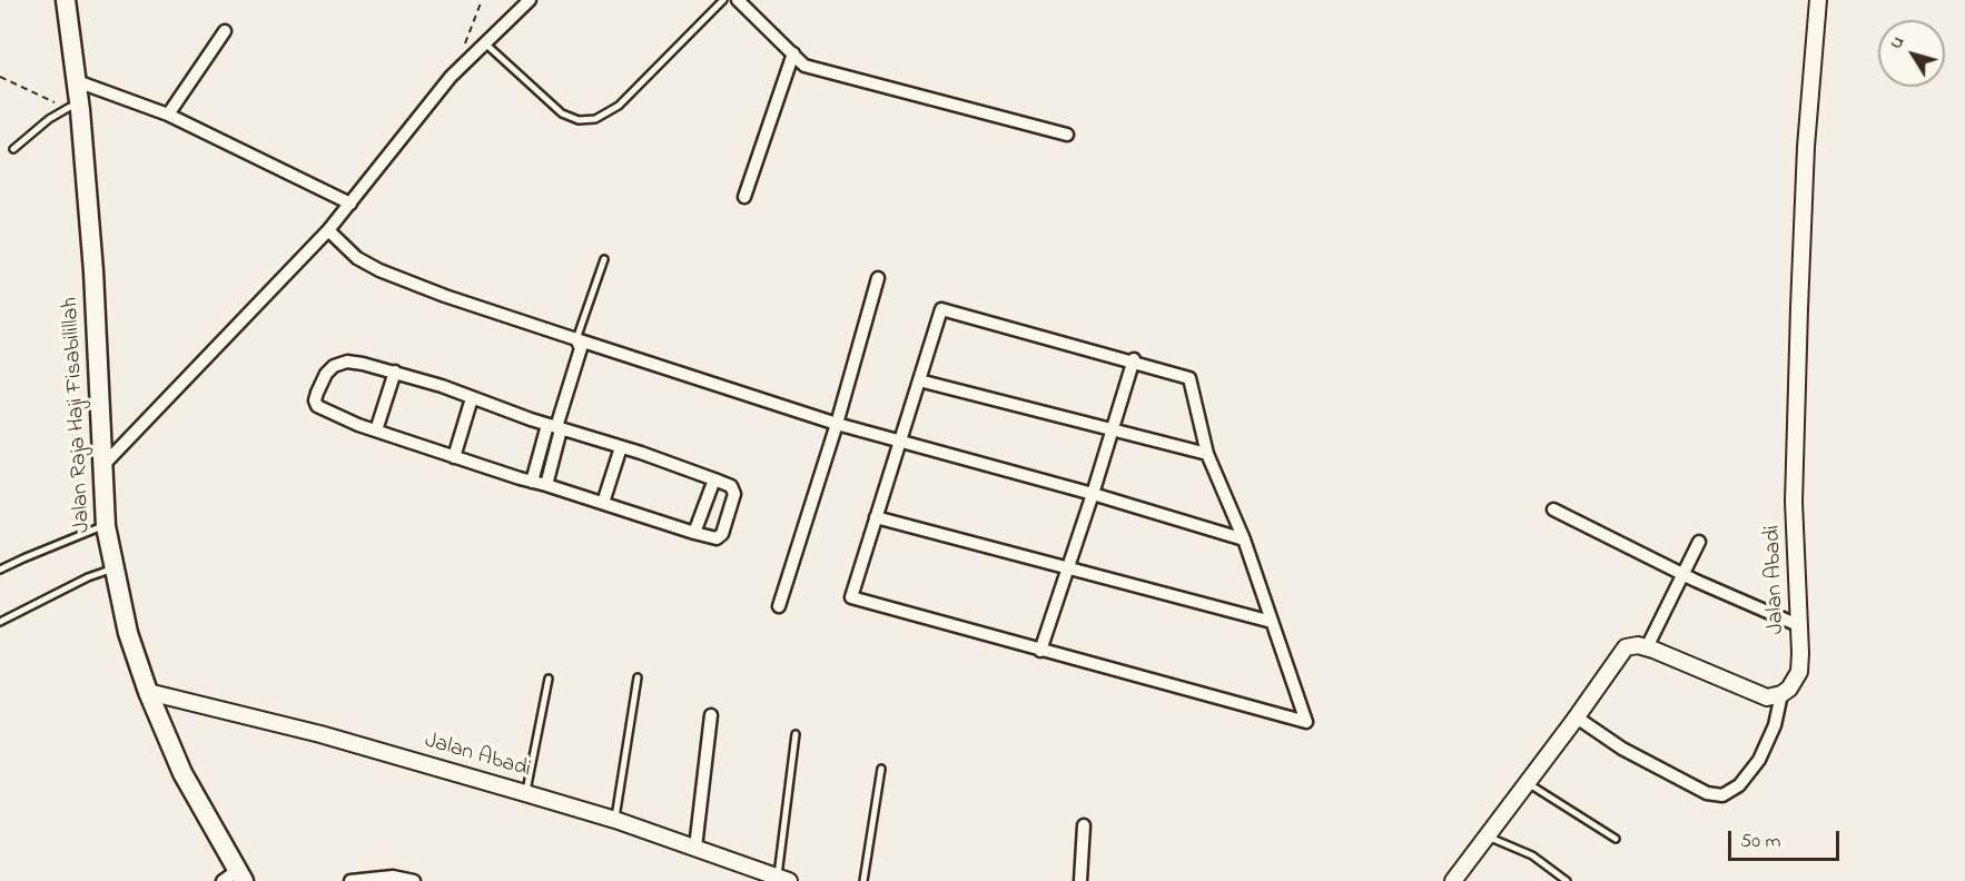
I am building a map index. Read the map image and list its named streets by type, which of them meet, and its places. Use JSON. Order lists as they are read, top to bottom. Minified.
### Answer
{"streets":{"main road":["Jalan Raja Haji Fisabilillah"],"street":["Jalan Abadi"]},"crossings":[["Jalan Raja Haji Fisabilillah","Jalan Abadi"]],"scale_bar":"50 m","north":"top left"}
